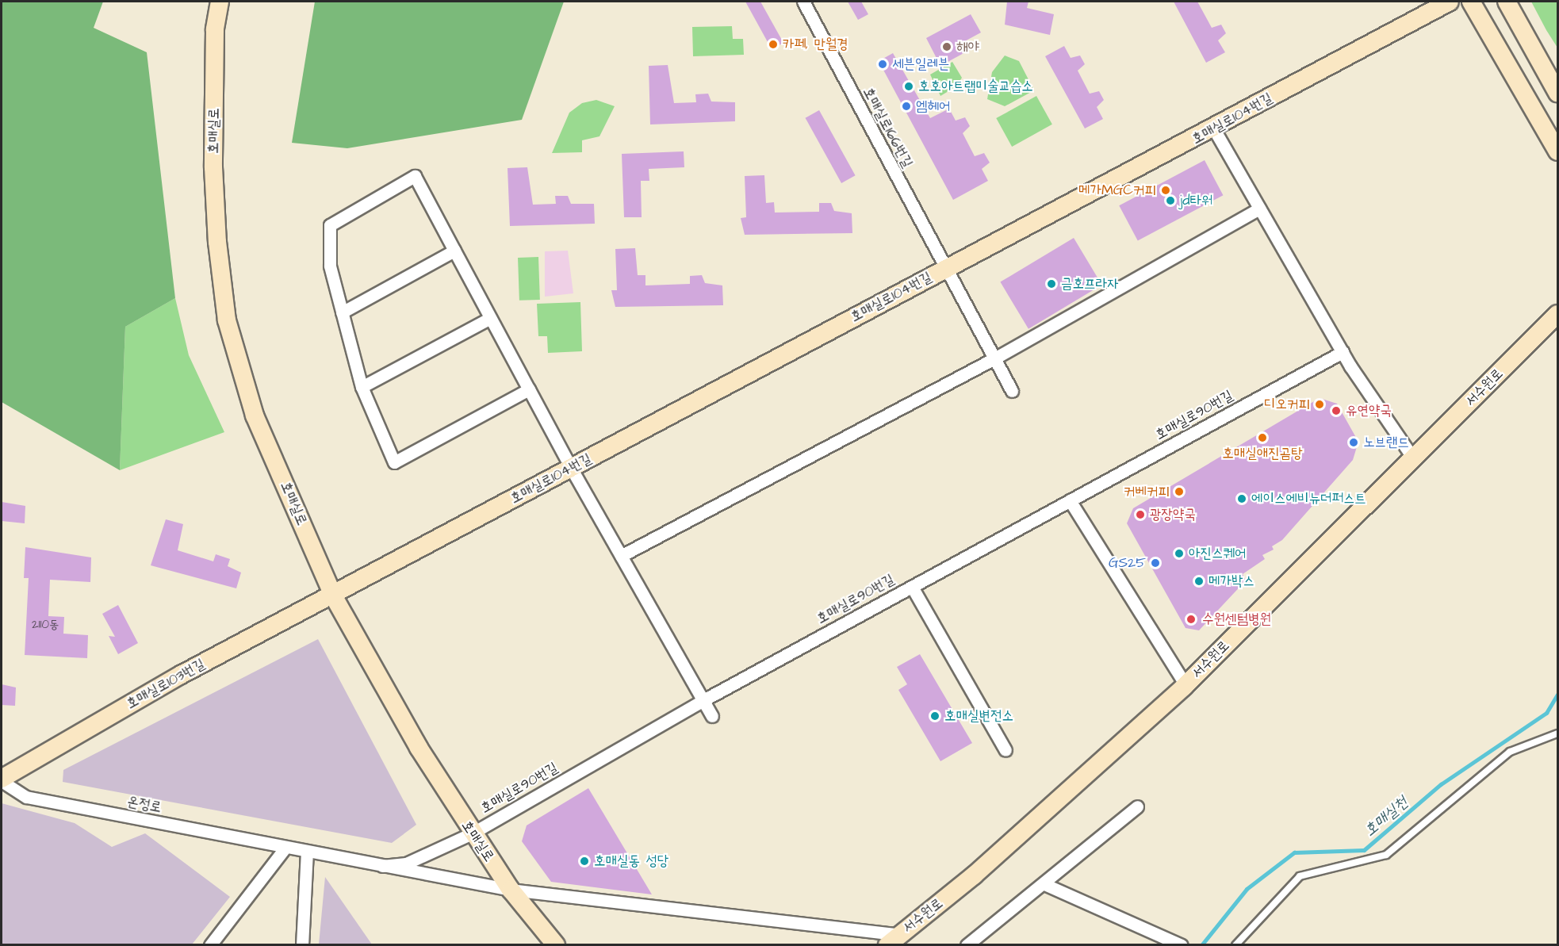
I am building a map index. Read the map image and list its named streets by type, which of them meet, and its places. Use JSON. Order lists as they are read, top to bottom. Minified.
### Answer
{"streets":{"street":["호매실로104번길","호매실로166번길","호매실로","서수원로","호매실로90번길","호매실로103번길","온정로"]},"crossings":[["호매실로104번길","호매실로166번길"],["호매실로104번길","호매실로"],["호매실로104번길","호매실로103번길"],["호매실로","호매실로90번길"],["호매실로","호매실로103번길"],["호매실로","온정로"],["서수원로","온정로"],["호매실로90번길","온정로"],["호매실로103번길","온정로"]],"water":["호매실천"],"places":["카페, 만월경","해야","세븐일레븐","호호아트랩미술교습소","엠헤어","메가MGC커피","jd타워","금호프라자","디오커피","유연약국","호매실애진곰탕","노브랜드","커베커피","에이스에비뉴더퍼스트","광장약국","아진스퀘어","GS25","메가박스","수원센텀병원","호매실변전소","호매실동 성당"],"house_numbers":["2110동"]}
